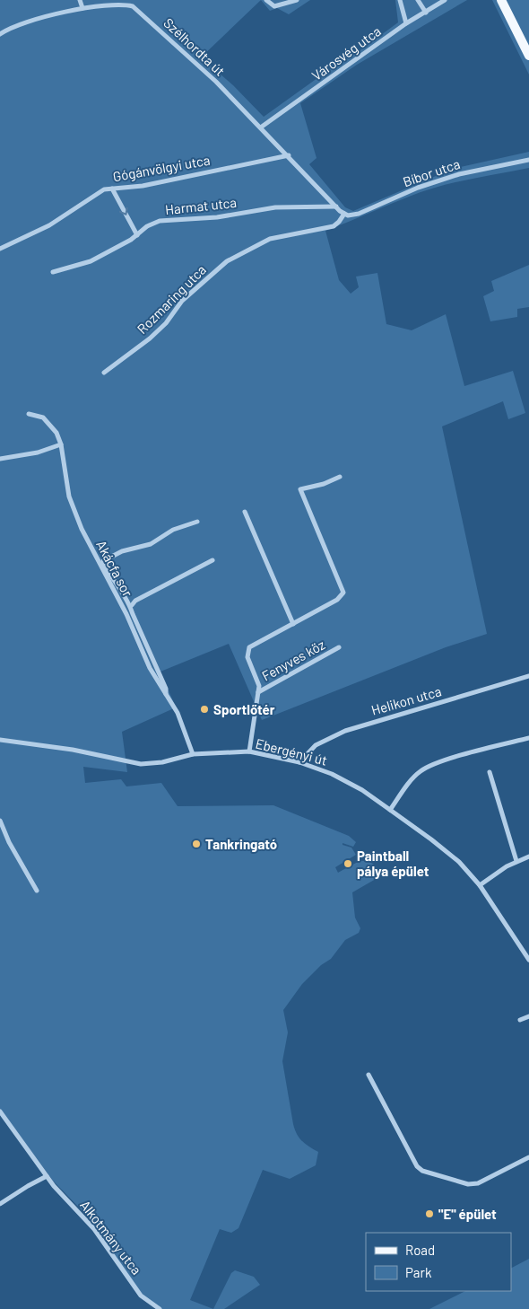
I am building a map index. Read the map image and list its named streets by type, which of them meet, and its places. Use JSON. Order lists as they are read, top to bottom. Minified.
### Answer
{"streets":{"street":["Szélhordta út","Városvég utca","Gógánvölgyi utca","Bíbor utca","Harmat utca","Rozmaring utca","Akácfa sor","Fenyves köz","Helikon utca","Ebergényi út","Alkotmány utca"]},"crossings":[["Szélhordta út","Városvég utca"],["Bíbor utca","Rozmaring utca"],["Akácfa sor","Ebergényi út"],["Helikon utca","Ebergényi út"]],"places":["Sportlőtér","Tankringató","Paintball pálya épület","\"E\" épület"],"legend":["Road","Park"]}
